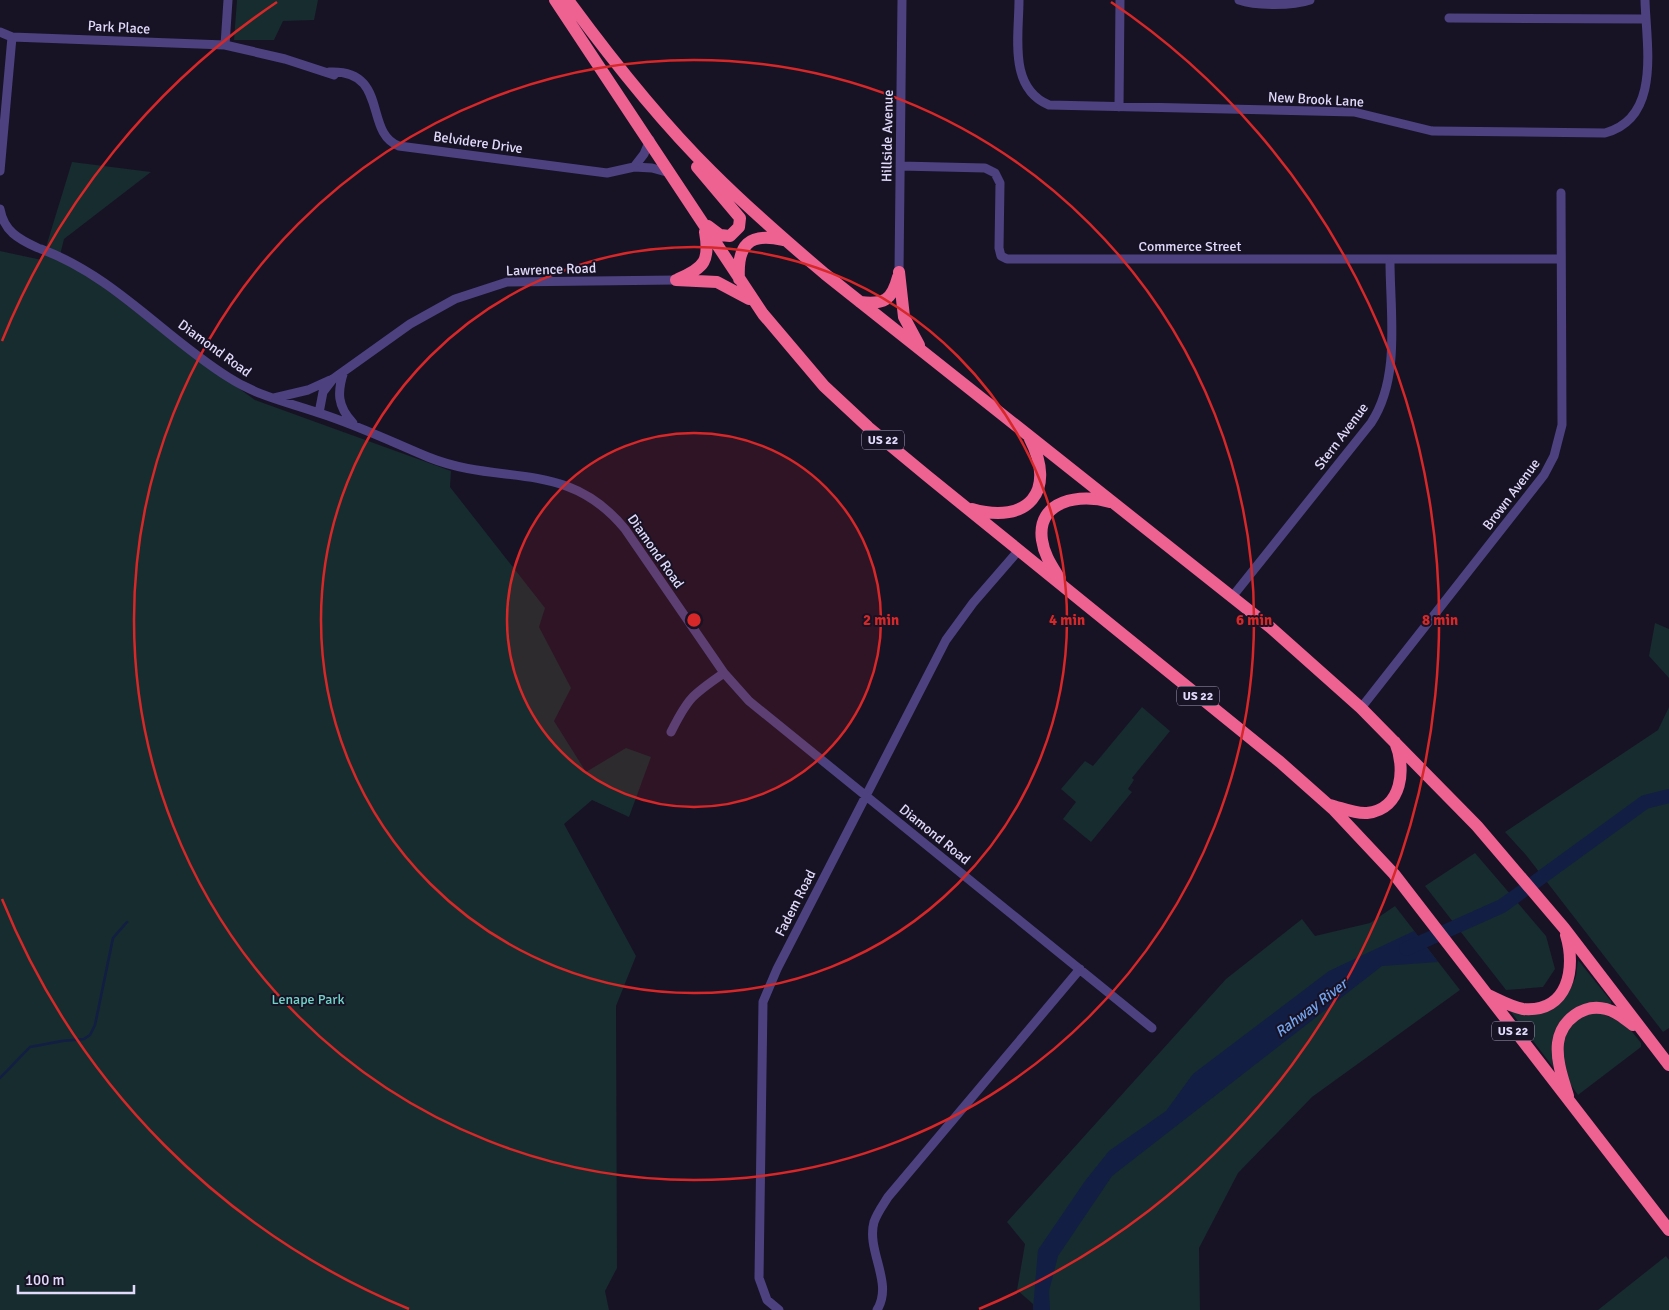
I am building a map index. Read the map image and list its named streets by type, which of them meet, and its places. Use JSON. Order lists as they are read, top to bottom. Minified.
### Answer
{"streets":{"highway":["US 22"],"street":["Park Place","New Brook Lane","Hillside Avenue","Belvidere Drive","Commerce Street","Lawrence Road","Diamond Road","Stern Avenue","Brown Avenue","Fadem Road"]},"crossings":[["Park Place","Belvidere Drive"],["Hillside Avenue","Commerce Street"],["Belvidere Drive","US 22"],["Commerce Street","Stern Avenue"],["Commerce Street","Brown Avenue"],["Lawrence Road","Diamond Road"],["Diamond Road","Fadem Road"],["US 22","Fadem Road"]],"water":["Rahway River"],"parks":["Lenape Park"],"scale_bar":"100 m","rings":["2 min","4 min","6 min","8 min"]}
